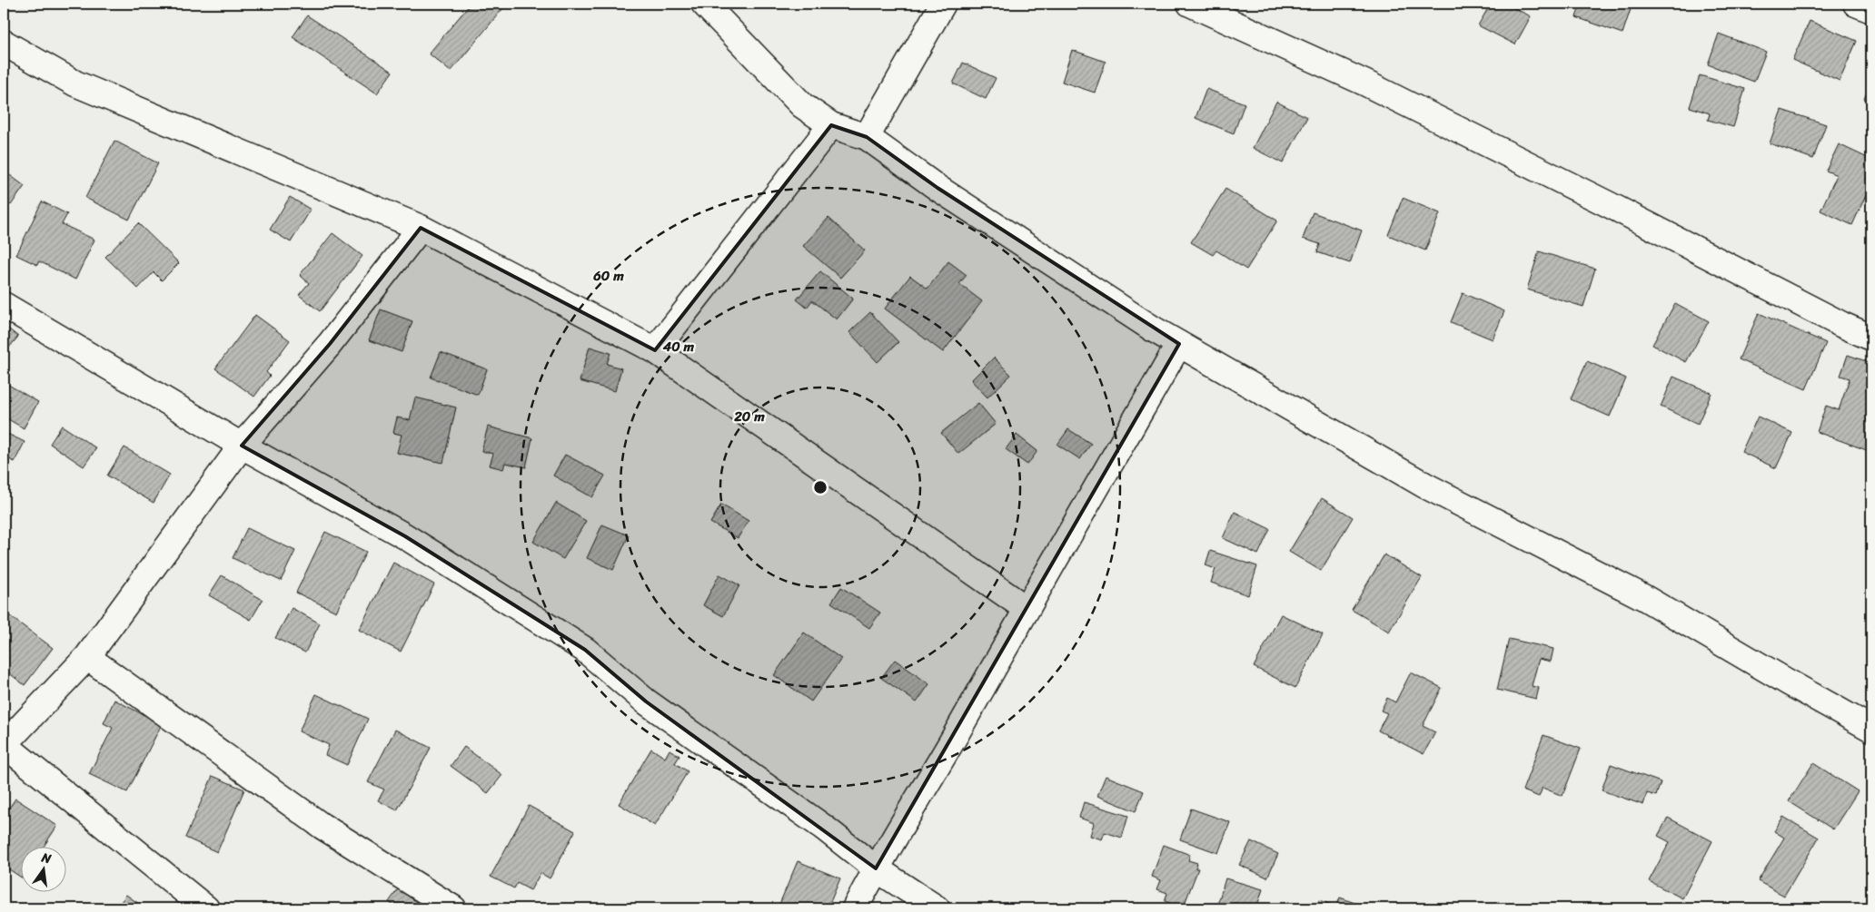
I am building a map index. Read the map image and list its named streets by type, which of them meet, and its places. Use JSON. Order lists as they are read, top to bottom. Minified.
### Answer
{"north":"top","rings":["60 m","40 m","20 m"]}
